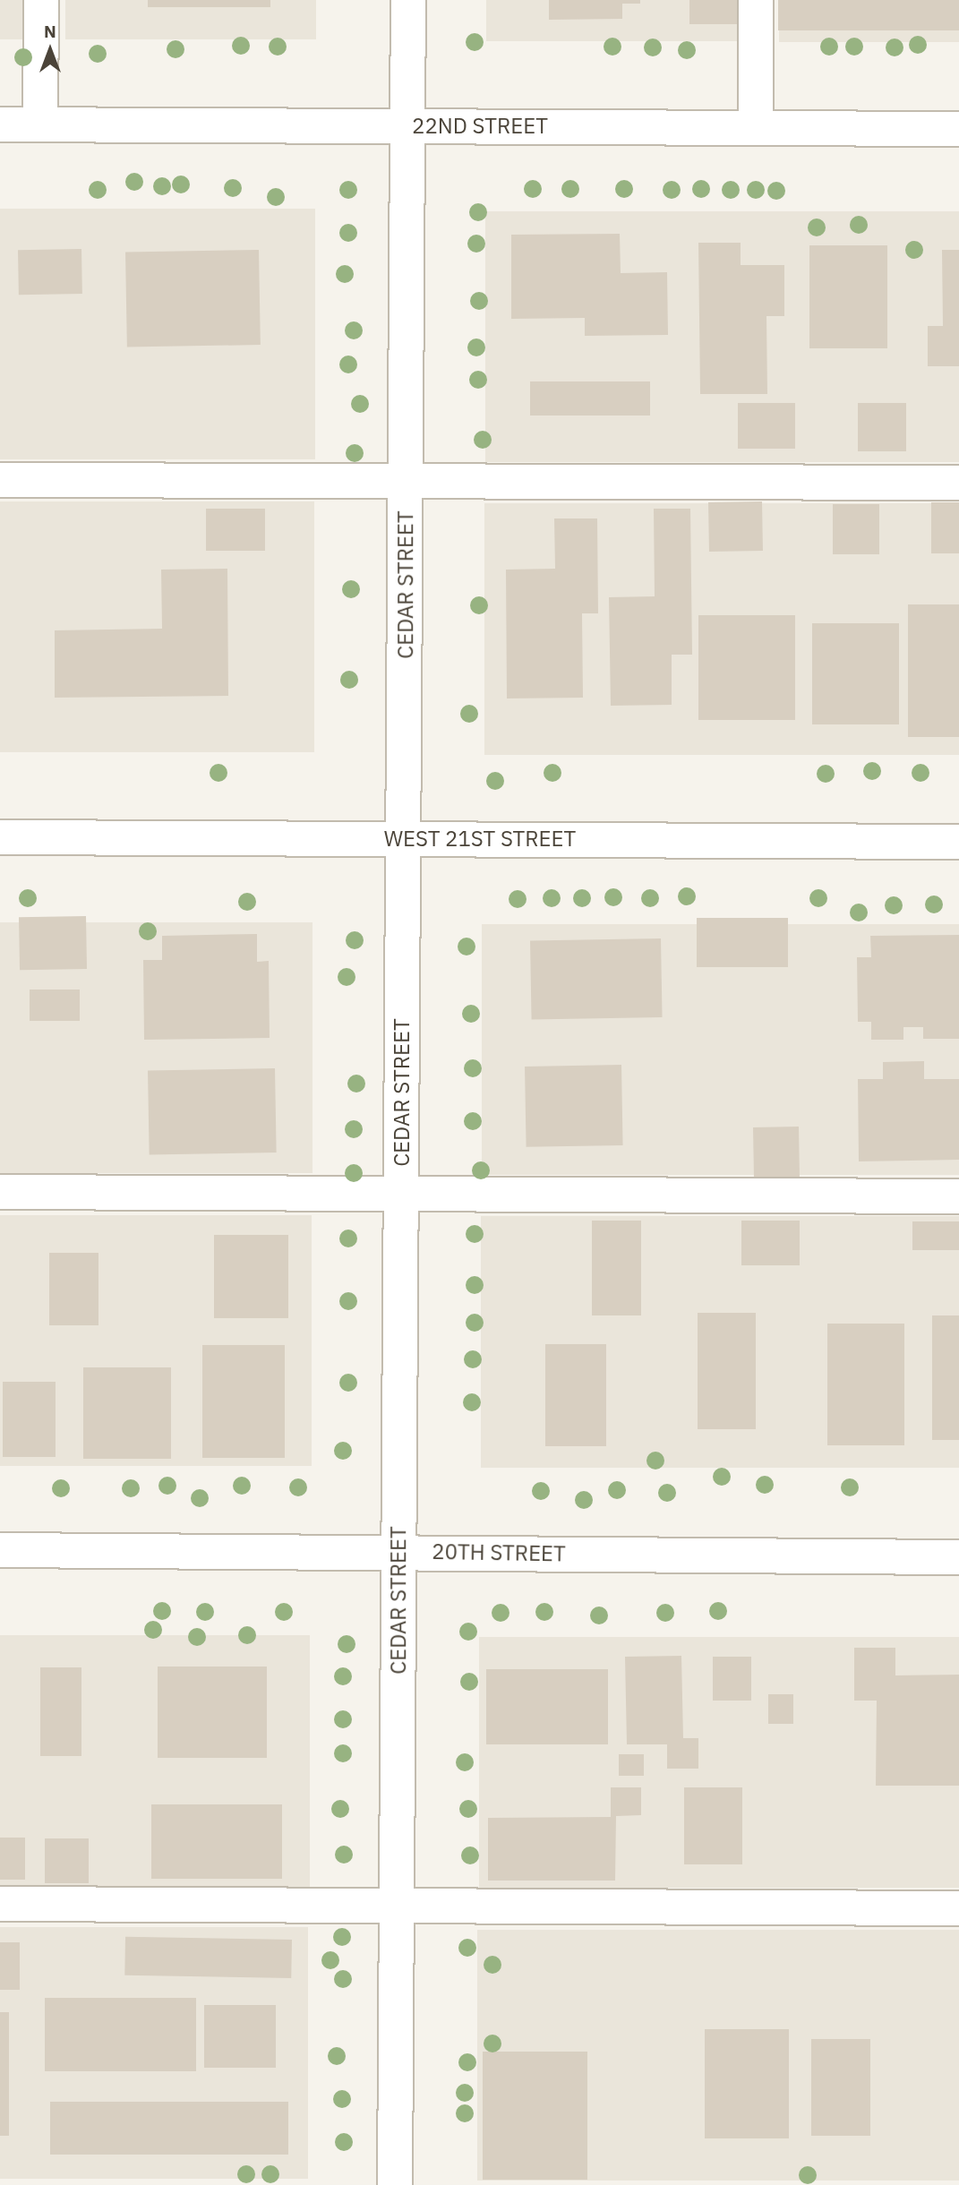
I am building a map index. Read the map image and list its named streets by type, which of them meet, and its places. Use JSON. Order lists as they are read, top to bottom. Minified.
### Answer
{"streets":{"street":["22ND STREET","CEDAR STREET","WEST 21ST STREET","20TH STREET"]},"crossings":[["22ND STREET","CEDAR STREET"],["CEDAR STREET","WEST 21ST STREET"],["CEDAR STREET","20TH STREET"]],"north":"top"}
